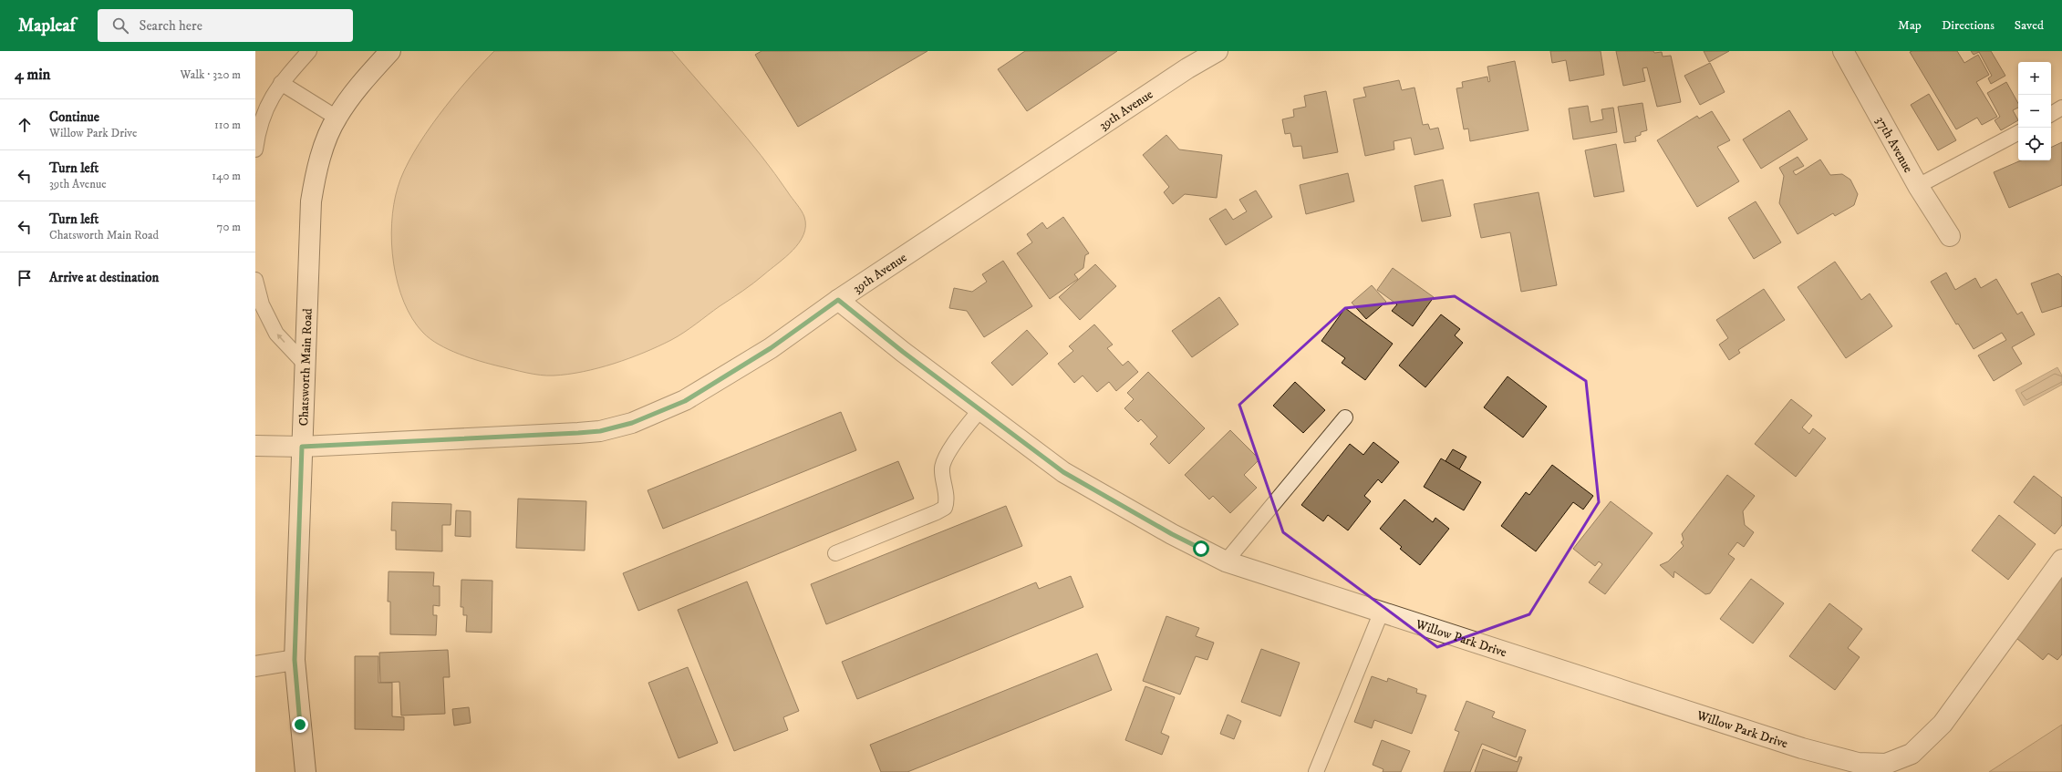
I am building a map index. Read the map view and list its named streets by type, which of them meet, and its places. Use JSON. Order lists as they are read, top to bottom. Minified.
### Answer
{"streets":{"street":["39th Avenue","37th Avenue","Chatsworth Main Road","Willow Park Drive"]},"crossings":[["39th Avenue","Chatsworth Main Road"],["39th Avenue","Willow Park Drive"]],"page":{"header":"Mapleaf","search":"Search here","nav":["Map","Directions","Saved"],"heading":["4 min","Walk · 320 m"],"map_buttons":["+","−"],"list":[["Continue","Willow Park Drive","110 m"],["Turn left","39th Avenue","140 m"],["Turn left","Chatsworth Main Road","70 m"],"Arrive at destination"]}}
